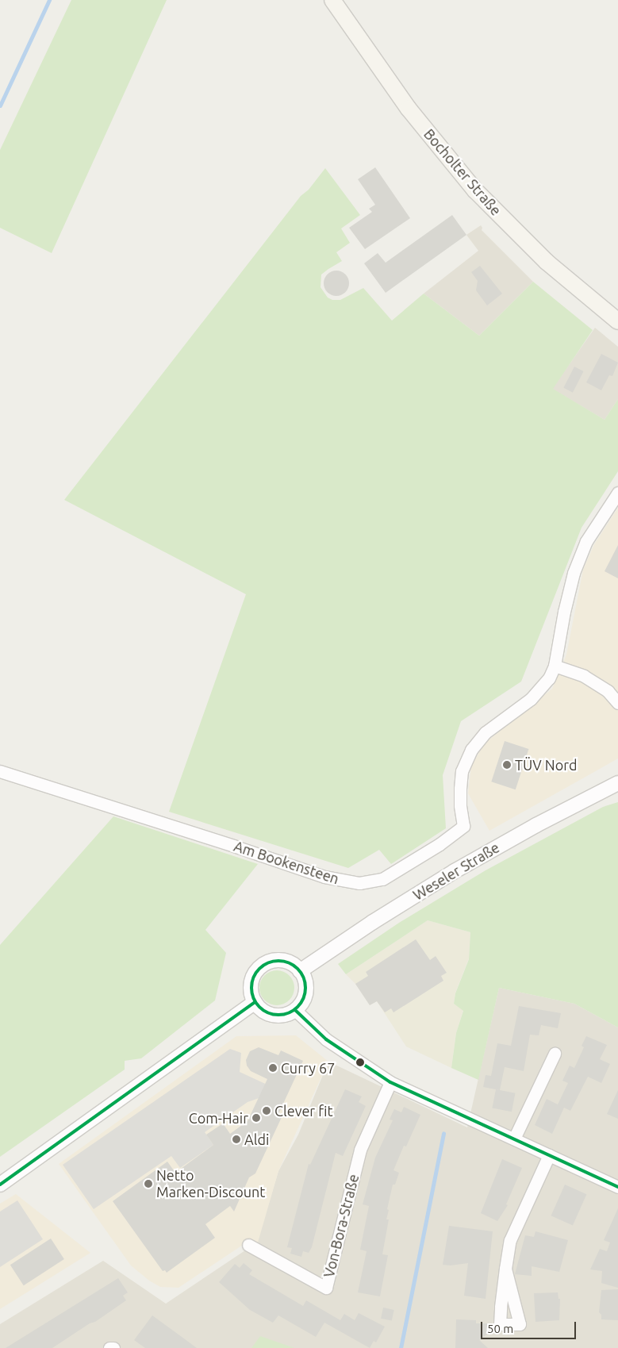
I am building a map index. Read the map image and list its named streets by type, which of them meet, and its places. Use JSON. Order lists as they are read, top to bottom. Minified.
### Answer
{"streets":{"main road":["Bocholter Straße"],"street":["Am Bookensteen","Weseler Straße","Von-Bora-Straße"]},"places":["TÜV Nord","Curry 67","Clever fit","Com-Hair","Aldi","Netto Marken-Discount"],"scale_bar":"50 m"}
